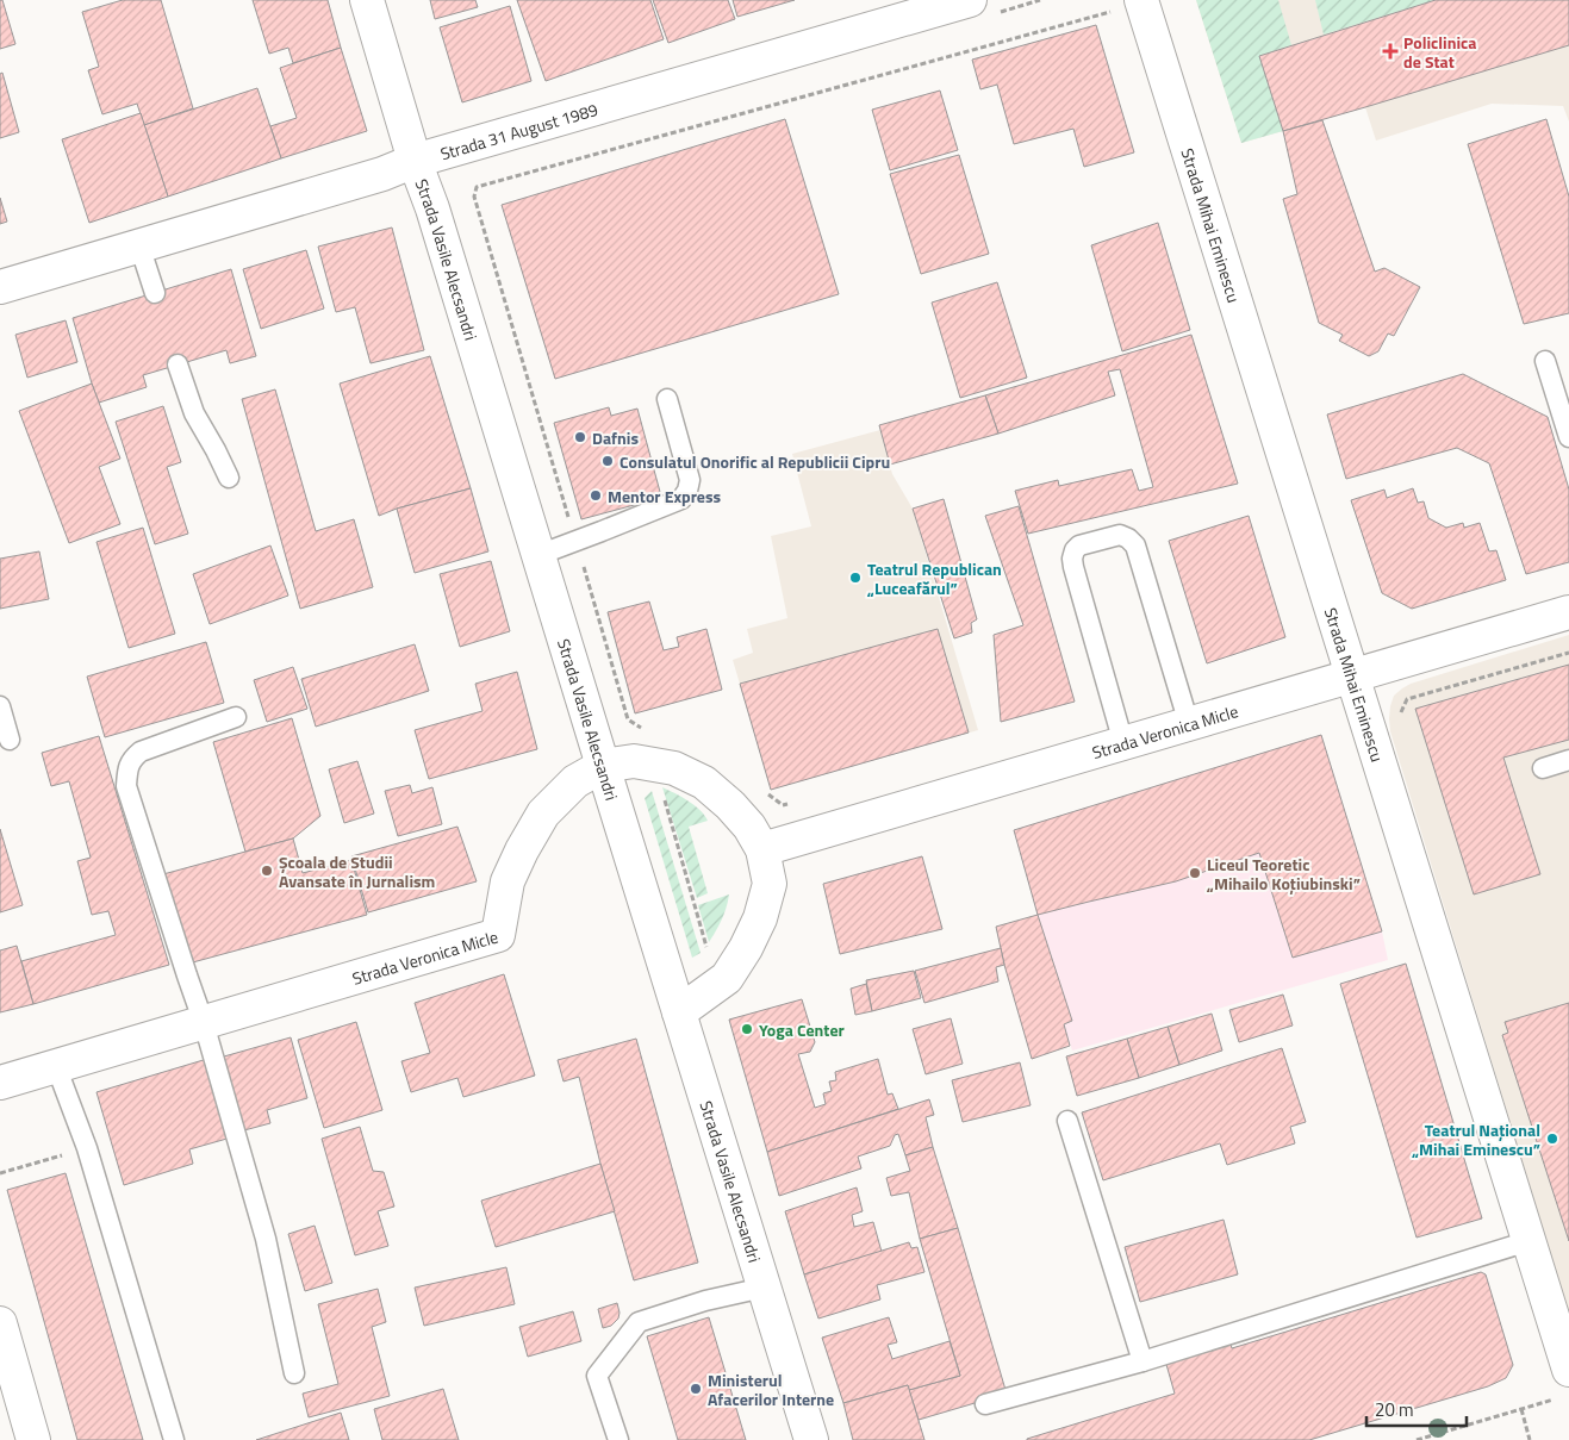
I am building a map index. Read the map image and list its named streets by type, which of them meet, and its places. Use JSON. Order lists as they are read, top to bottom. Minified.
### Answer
{"streets":{"street":["Strada 31 August 1989","Strada Mihai Eminescu","Strada Vasile Alecsandri","Strada Veronica Micle"]},"crossings":[["Strada 31 August 1989","Strada Vasile Alecsandri"],["Strada Mihai Eminescu","Strada Veronica Micle"],["Strada Vasile Alecsandri","Strada Veronica Micle"]],"places":{"health":["Policlinica de Stat"],"other":["Dafnis","Consulatul Onorific al Republicii Cipru","Mentor Express","Teatrul Republican „Luceafărul”","Școala de Studii Avansate în Jurnalism","Liceul Teoretic „Mihailo Koțiubinski”","Yoga Center","Teatrul Național „Mihai Eminescu”","Ministerul Afacerilor Interne"]},"scale_bar":"20 m"}
